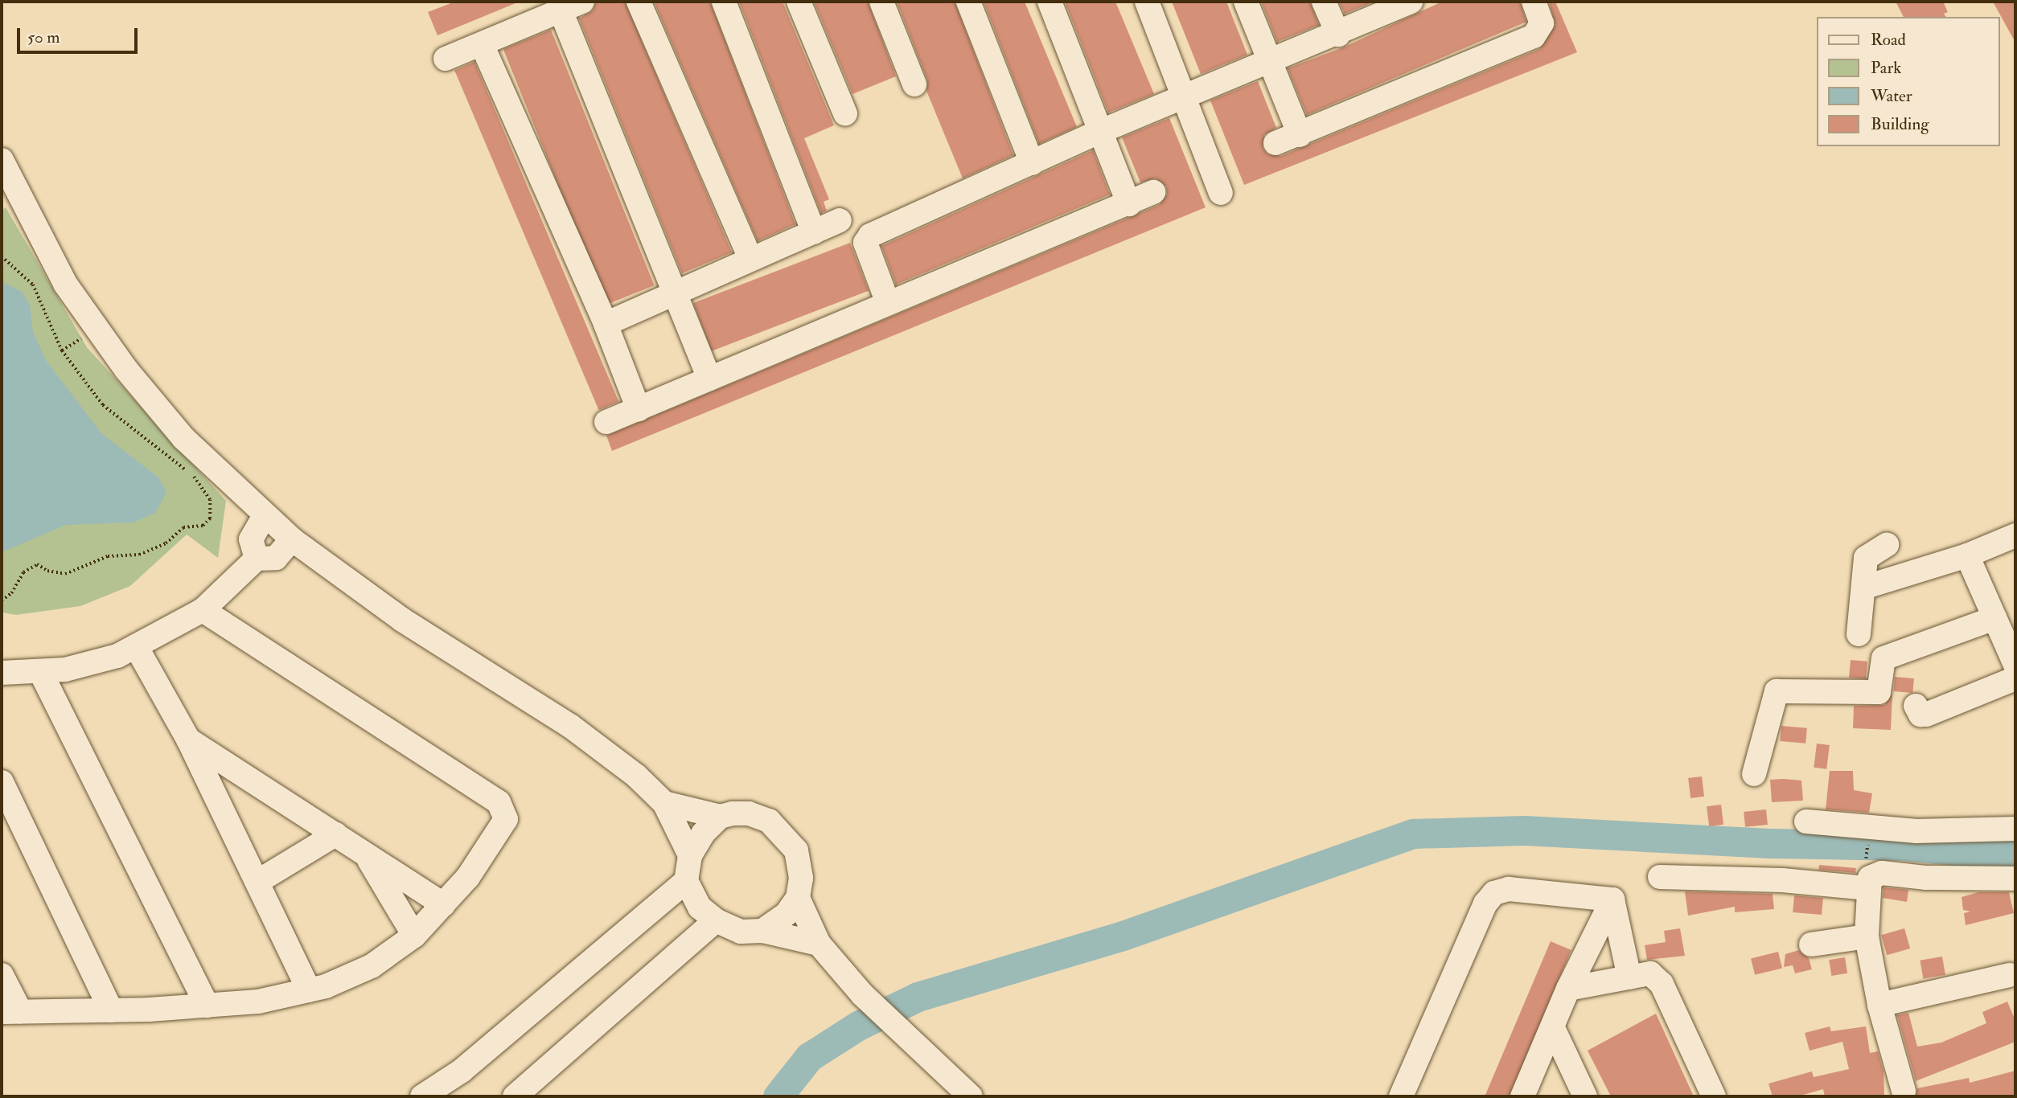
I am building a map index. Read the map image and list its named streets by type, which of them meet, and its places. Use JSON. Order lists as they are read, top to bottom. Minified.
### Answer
{"legend":["Road","Park","Water","Building"],"scale_bar":"50 m"}
